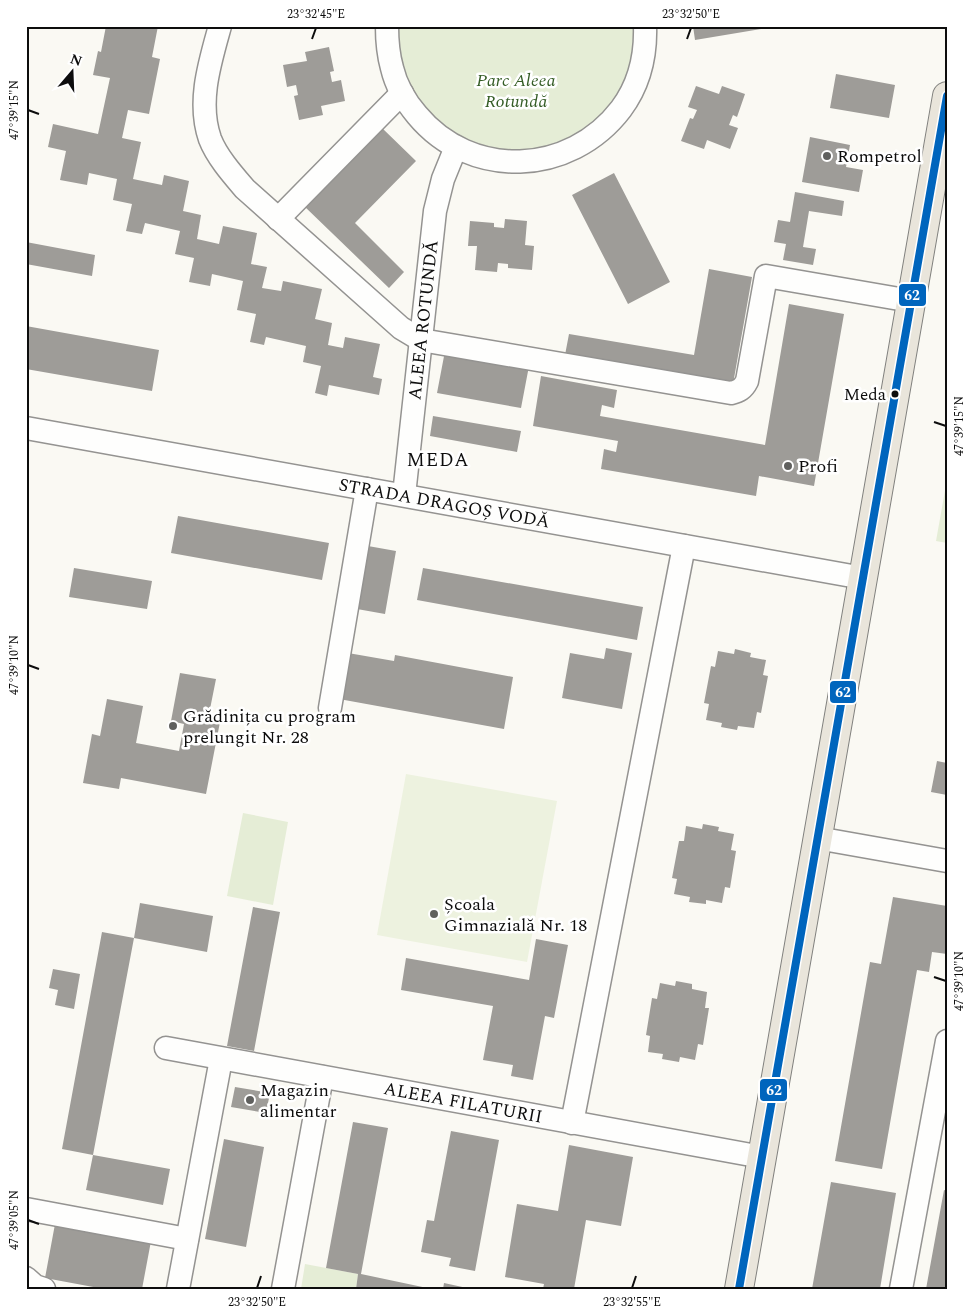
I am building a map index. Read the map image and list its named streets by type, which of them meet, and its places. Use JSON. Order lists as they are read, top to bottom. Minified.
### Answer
{"streets":{"street":["ALEEA ROTUNDĂ","STRADA DRAGOȘ VODĂ","ALEEA FILATURII"]},"crossings":[["ALEEA ROTUNDĂ","STRADA DRAGOȘ VODĂ"]],"districts":["MEDA"],"parks":["Parc Aleea Rotundă"],"places":["Rompetrol","Meda","Profi","Grădinița cu program prelungit Nr. 28","Școala Gimnazială Nr. 18","Magazin alimentar"],"lines":["transit line 62"],"north":"top","coordinates":["23°32'45\"E","23°32'50\"E","47°39'15\"N","47°39'10\"N","47°39'05\"N","23°32'55\"E"]}
